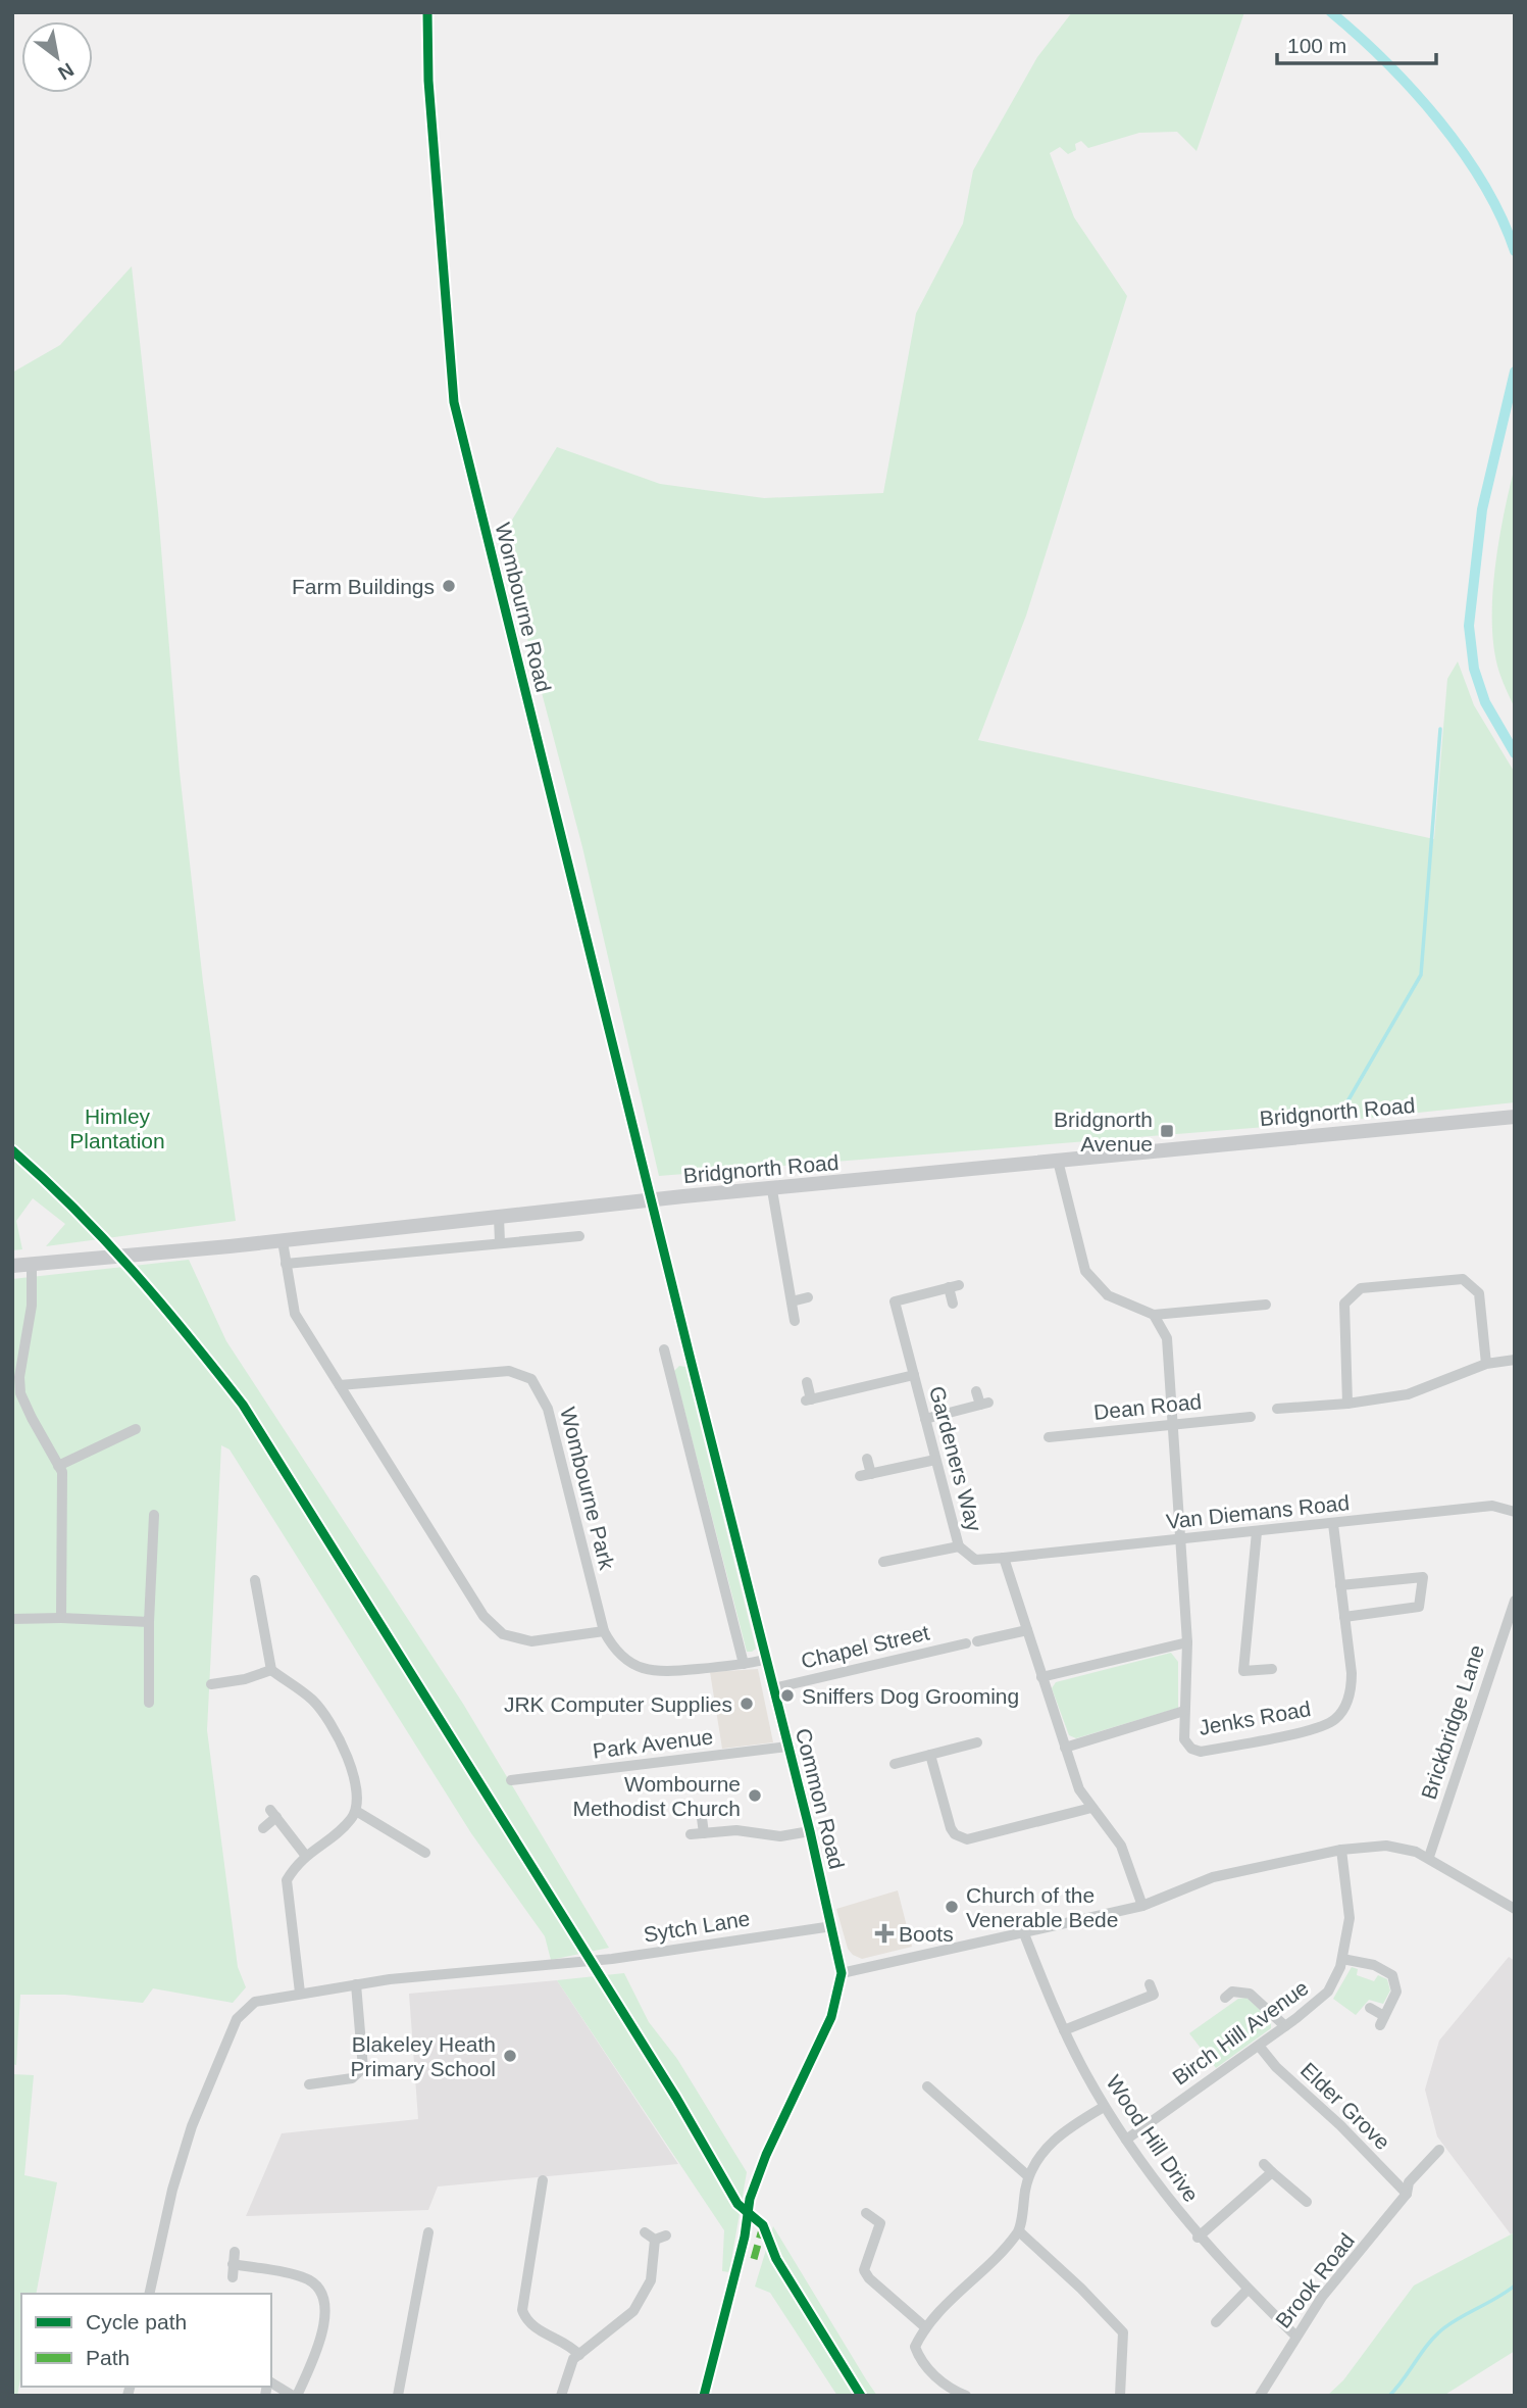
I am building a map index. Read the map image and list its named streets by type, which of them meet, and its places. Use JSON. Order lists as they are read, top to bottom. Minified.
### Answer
{"streets":{"main road":["Bridgnorth Road"],"street":["Wombourne Road","Dean Road","Gardeners Way","Wombourne Park","Van Diemans Road","Chapel Street","Jenks Road","Brickbridge Lane","Park Avenue","Common Road","Sytch Lane","Birch Hill Avenue","Elder Grove","Wood Hill Drive","Brook Road"]},"crossings":[["Wombourne Road","Bridgnorth Road"],["Wombourne Road","Common Road"],["Bridgnorth Road","Common Road"],["Gardeners Way","Van Diemans Road"],["Wombourne Park","Common Road"],["Van Diemans Road","Jenks Road"],["Chapel Street","Common Road"],["Park Avenue","Common Road"],["Common Road","Sytch Lane"],["Birch Hill Avenue","Elder Grove"],["Birch Hill Avenue","Wood Hill Drive"],["Elder Grove","Brook Road"],["Wood Hill Drive","Brook Road"]],"parks":["Himley Plantation"],"places":{"other":["Farm Buildings","Sniffers Dog Grooming","JRK Computer Supplies","Wombourne Methodist Church","Church of the Venerable Bede","Blakeley Heath Primary School"],"transit":["Bridgnorth Avenue"],"health":["Boots"]},"legend":["Cycle path","Path"],"scale_bar":"100 m","north":"bottom right"}
